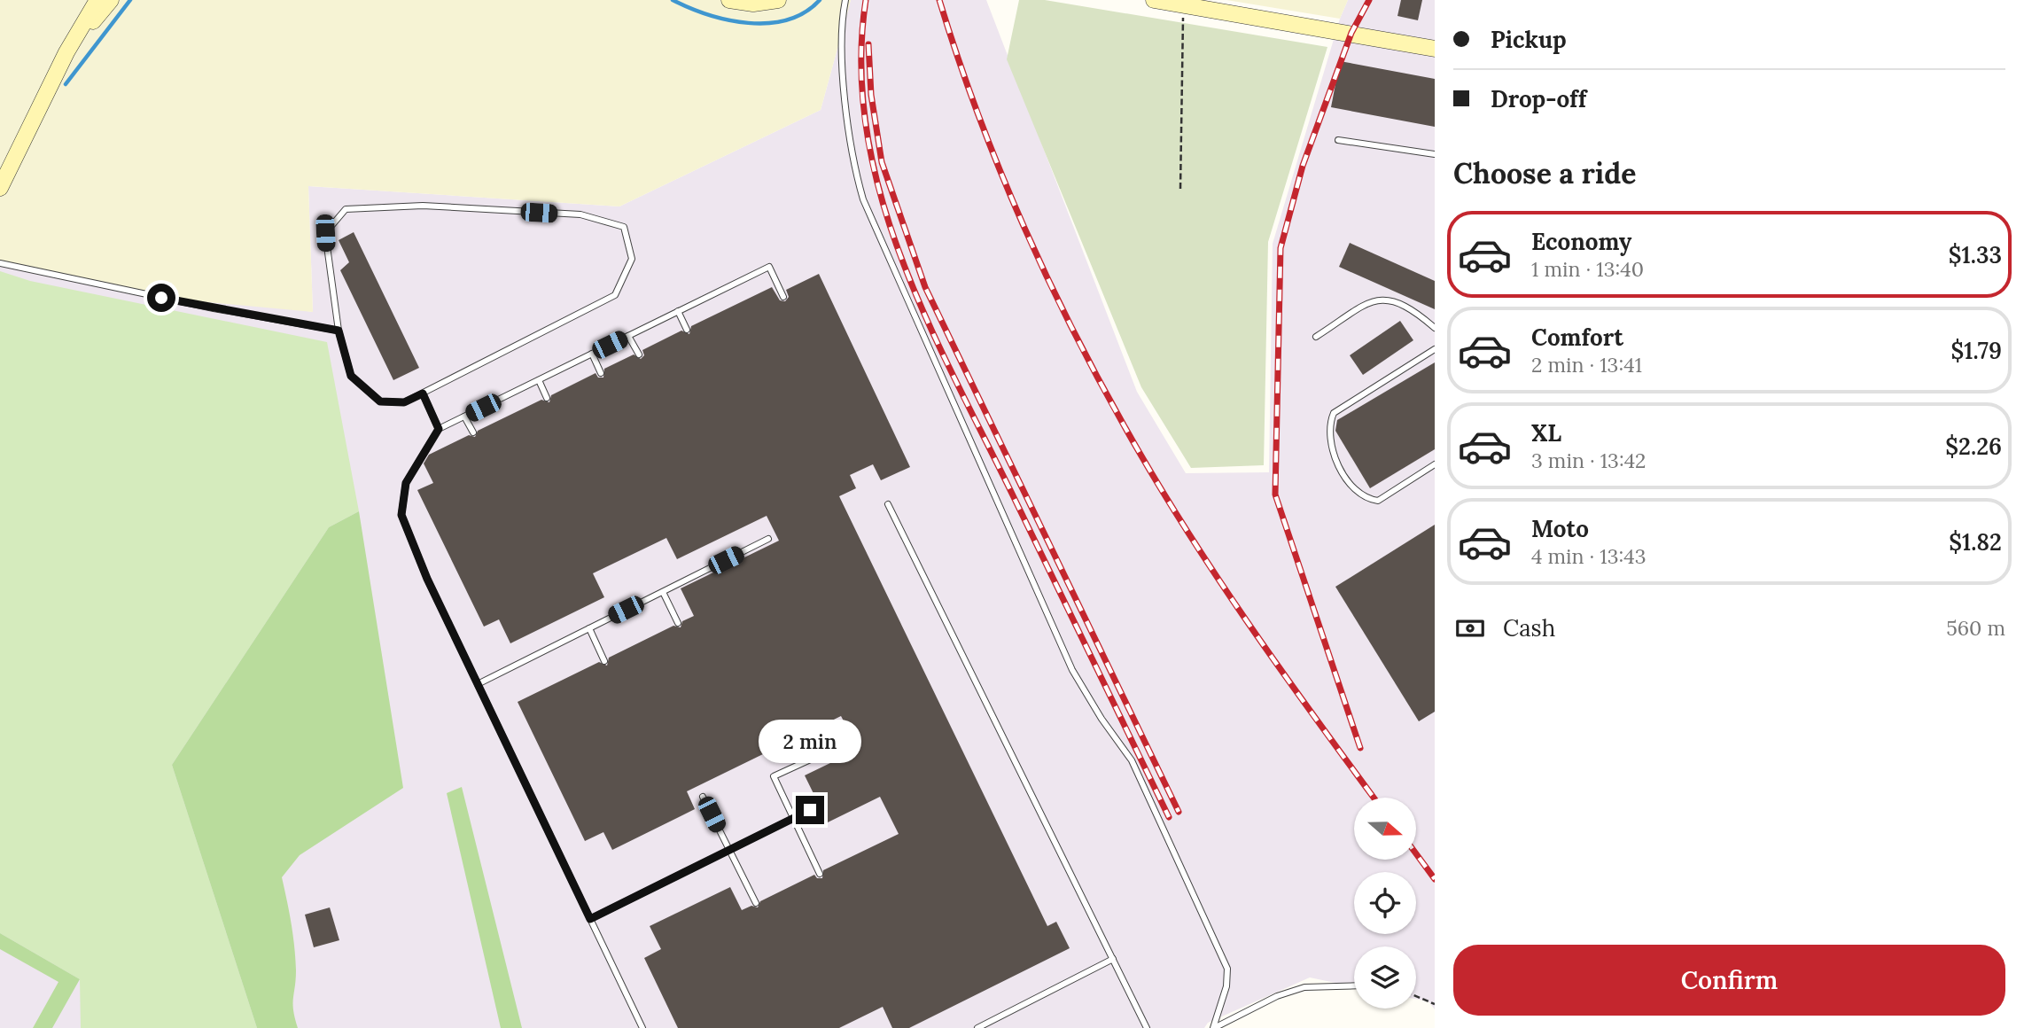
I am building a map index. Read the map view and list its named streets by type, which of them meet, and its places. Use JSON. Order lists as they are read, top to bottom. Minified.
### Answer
{"north":"right","page":{"banner":["Pickup","Drop-off"],"heading":"Choose a ride","list":[{"name":"Economy","note":"1 min · 13:40","value":"$1.33"},{"name":"Comfort","note":"2 min · 13:41","value":"$1.79"},{"name":"XL","note":"3 min · 13:42","value":"$2.26"},{"name":"Moto","note":"4 min · 13:43","value":"$1.82"}],"pay":["Cash","560 m"],"bubble":"2 min","buttons":"Confirm"}}
